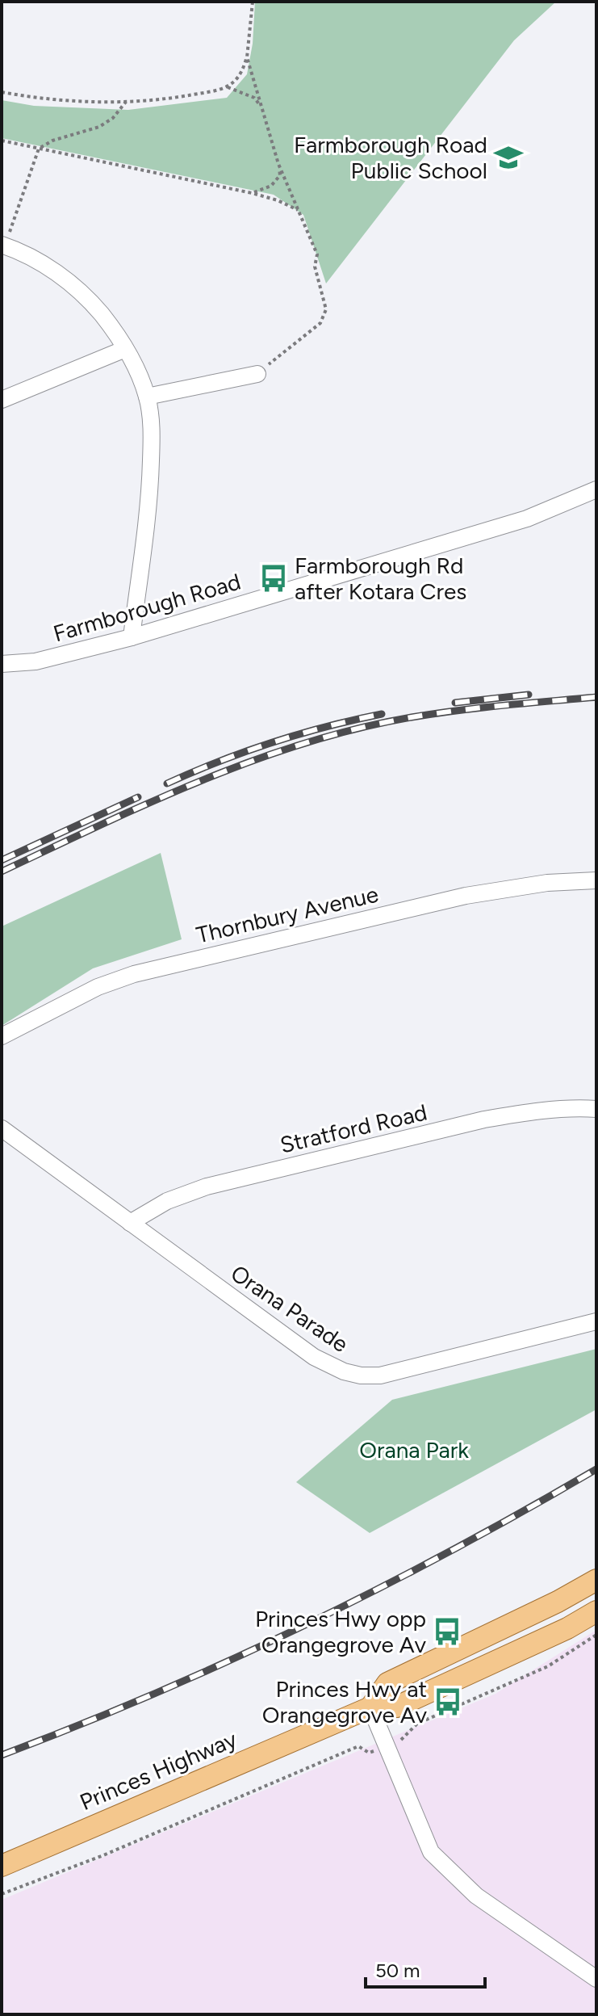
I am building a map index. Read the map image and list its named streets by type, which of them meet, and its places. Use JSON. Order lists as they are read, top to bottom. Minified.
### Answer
{"streets":{"main road":["Princes Highway"],"street":["Farmborough Road","Thornbury Avenue","Stratford Road","Orana Parade"]},"crossings":[["Stratford Road","Orana Parade"]],"parks":["Orana Park"],"places":{"school or university":["Farmborough Road Public School"],"bus stop":["Farmborough Rd after Kotara Cres","Princes Hwy opp Orangegrove Av","Princes Hwy at Orangegrove Av"]},"scale_bar":"50 m"}
